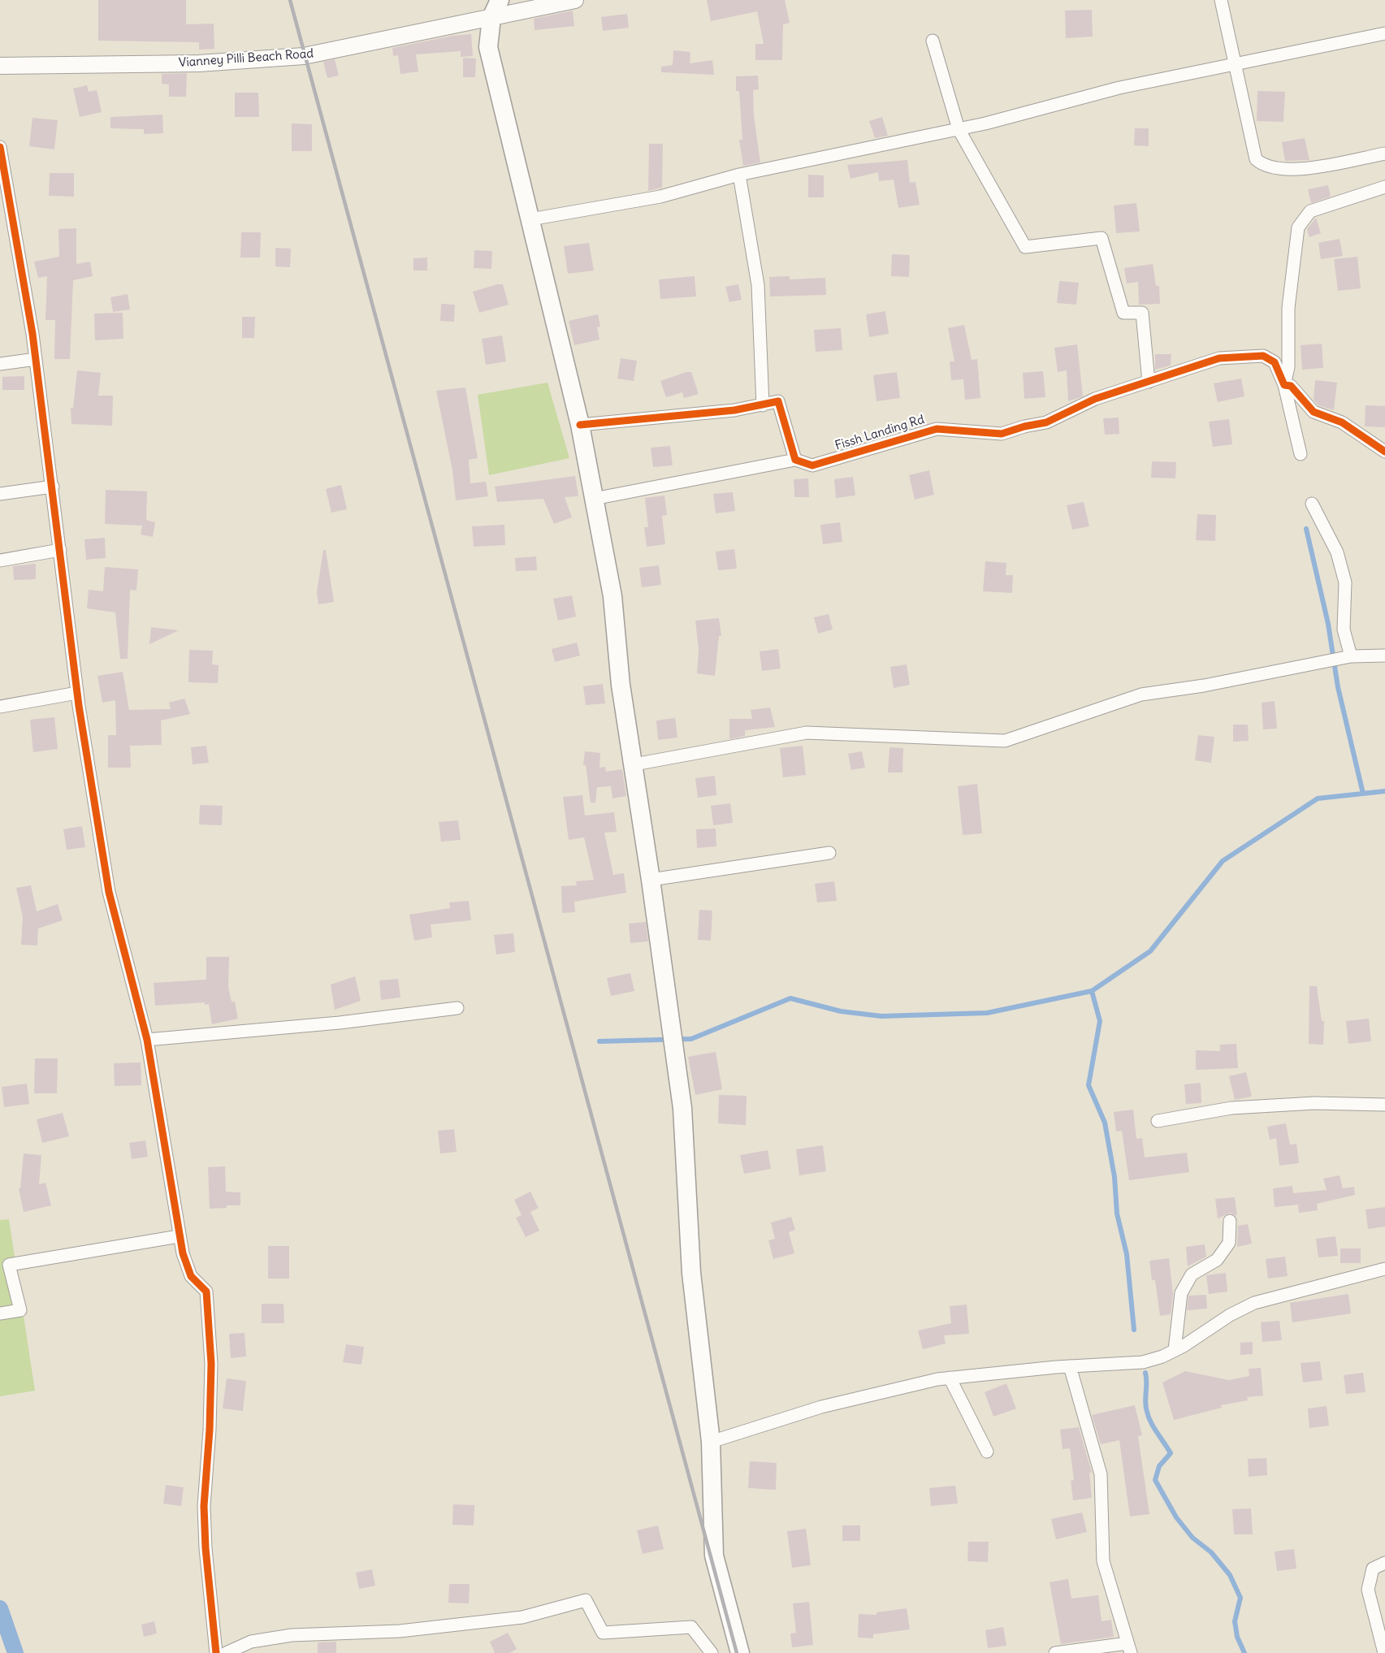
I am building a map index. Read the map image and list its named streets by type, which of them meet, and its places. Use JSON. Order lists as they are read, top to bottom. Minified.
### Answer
{"streets":{"street":["Vianney Pilli Beach Road","Fissh Landing Rd"]}}
